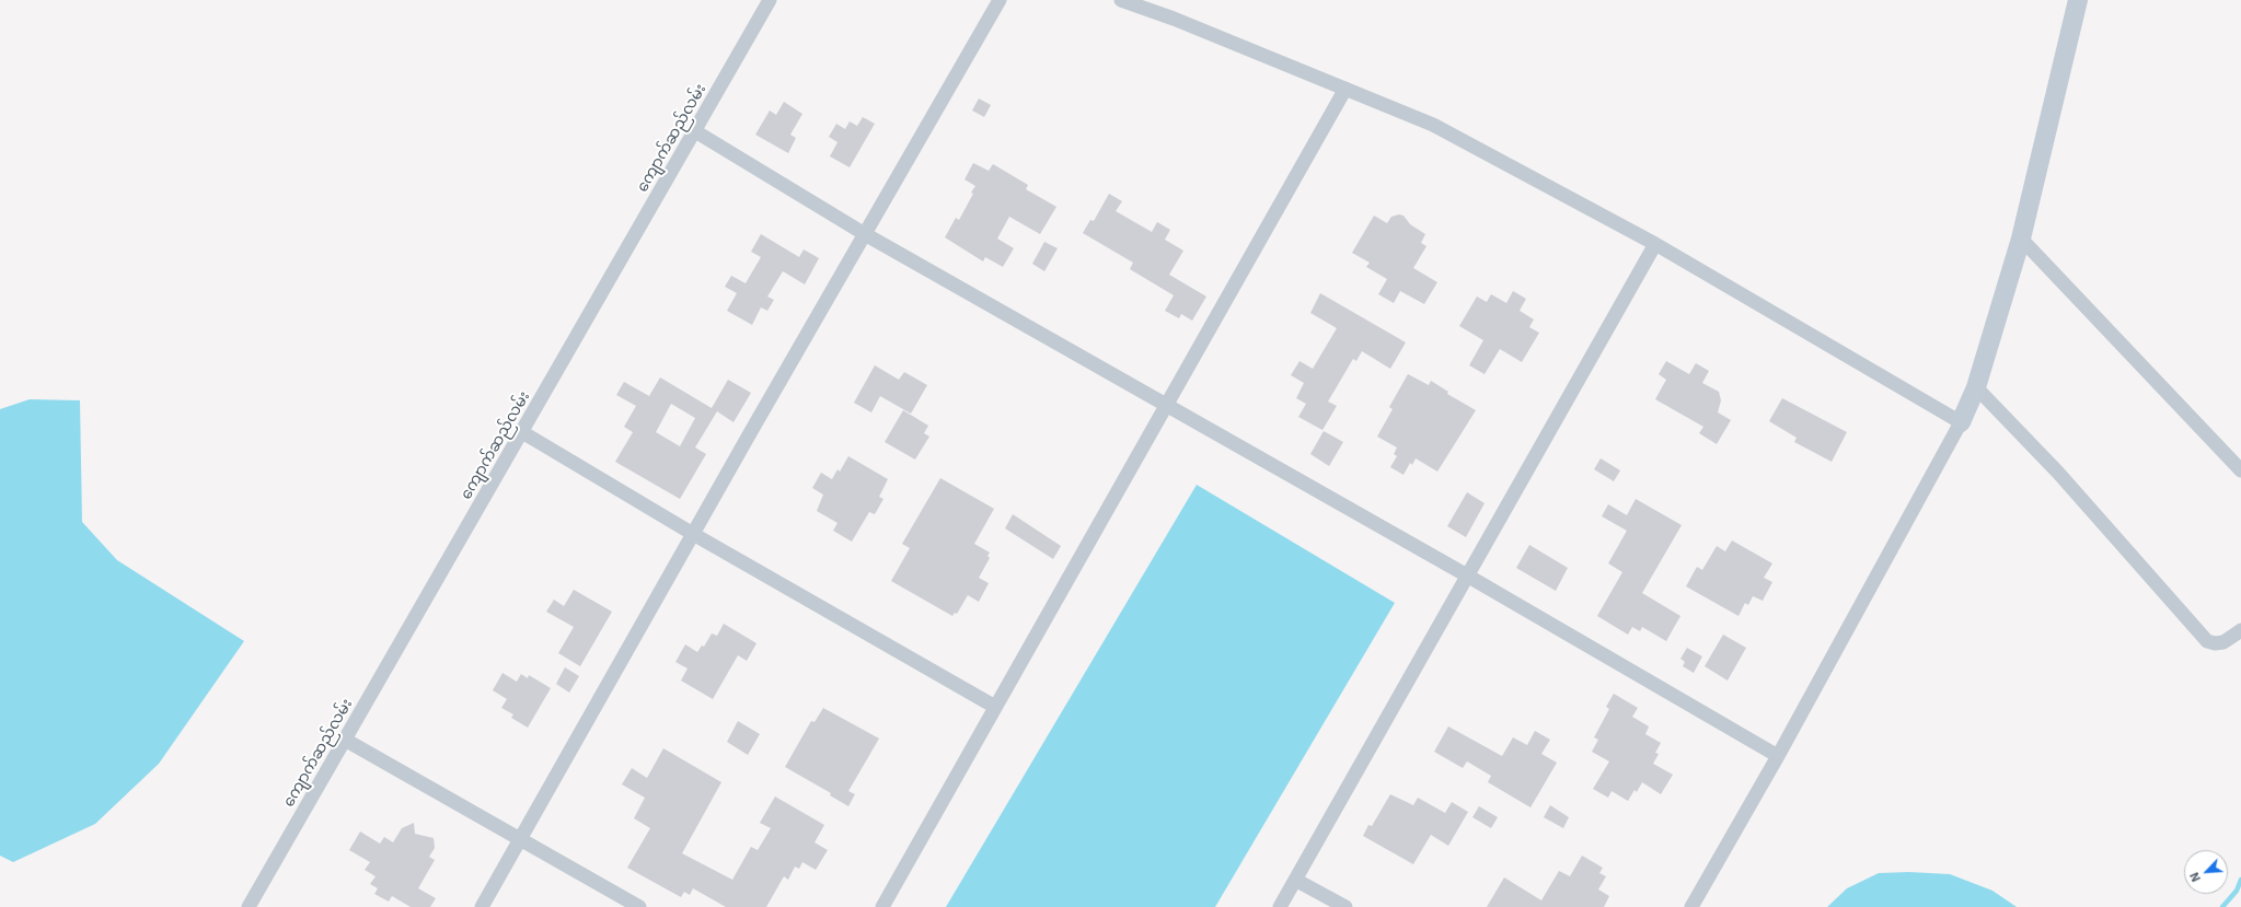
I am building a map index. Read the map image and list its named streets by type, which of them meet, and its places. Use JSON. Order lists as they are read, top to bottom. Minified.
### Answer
{"streets":{"street":["ကျောက်ဆည်လမ်း"]},"north":"bottom left"}
